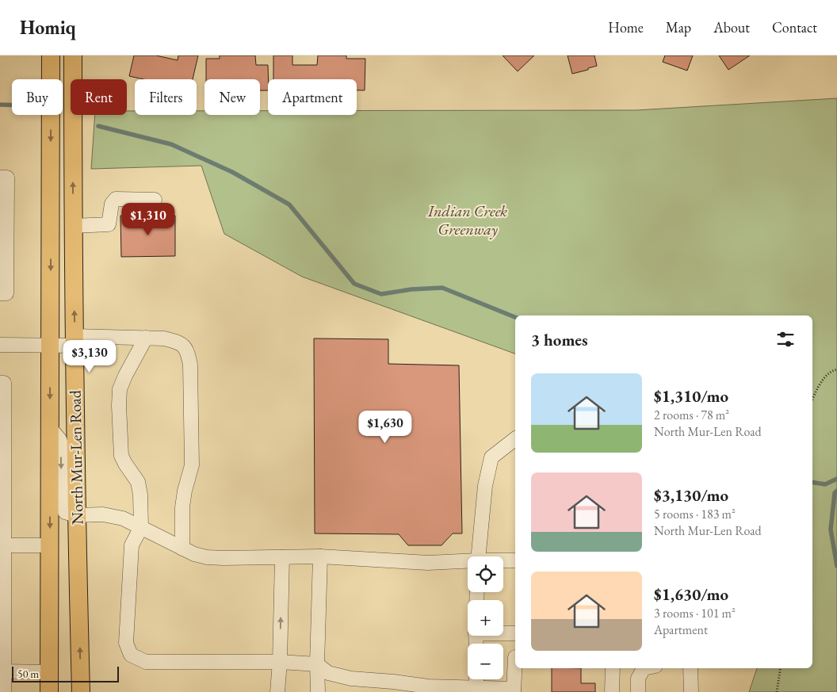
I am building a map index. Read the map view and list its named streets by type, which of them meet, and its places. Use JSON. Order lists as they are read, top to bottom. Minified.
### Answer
{"streets":{"main road":["North Mur-Len Road"]},"parks":["Indian Creek Greenway"],"scale_bar":"50 m","page":{"header":"Homiq","nav":["Home","Map","About","Contact"],"chip":["Buy","Rent","Filters","New","Apartment"],"price":["$1,310","$3,130","$1,630"],"heading":"3 homes","list":[{"name":"$1,310/mo","note":"2 rooms · 78 m² · North Mur-Len Road"},{"name":"$3,130/mo","note":"5 rooms · 183 m² · North Mur-Len Road"},{"name":"$1,630/mo","note":"3 rooms · 101 m² · Apartment"}],"map_buttons":["+","−"],"scale":"50 m"}}
